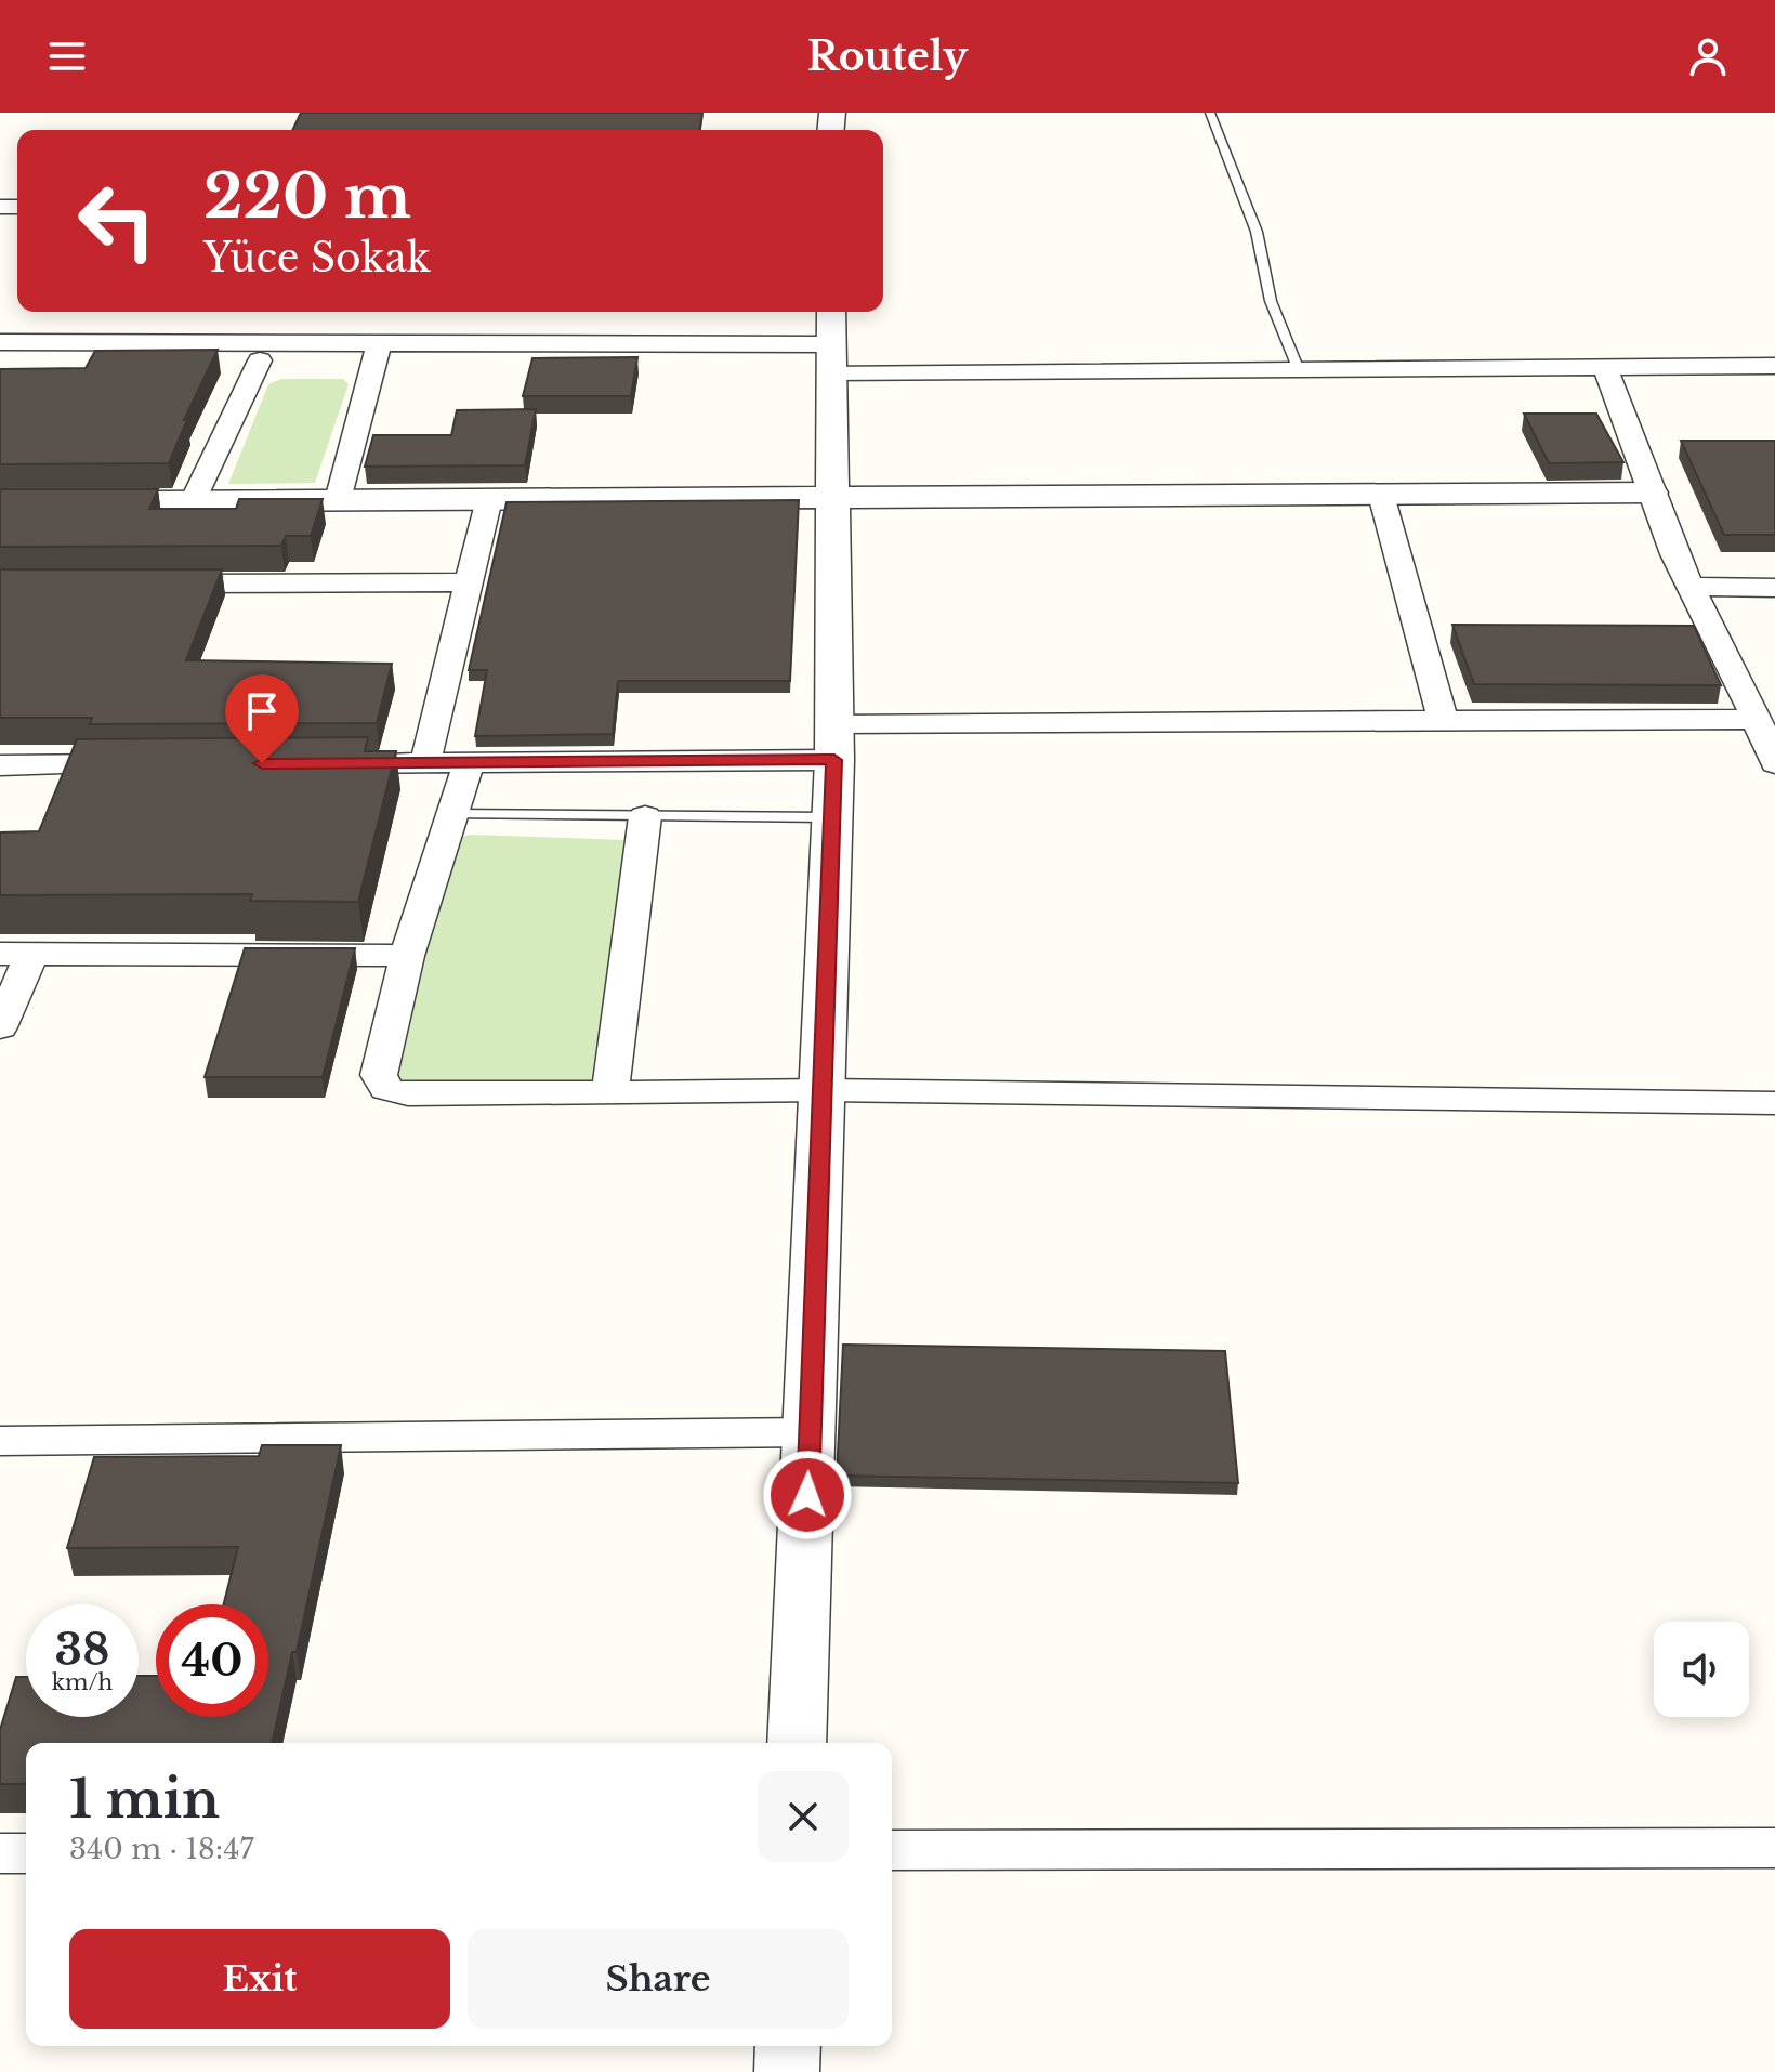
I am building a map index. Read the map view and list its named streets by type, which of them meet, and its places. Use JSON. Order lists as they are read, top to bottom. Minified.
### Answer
{"page":{"header":"Routely","turn":["220 m","Yüce Sokak"],"speed":"38 km/h","limit":"40","heading":["1 min","340 m · 18:47"],"buttons":["Exit","Share"]}}
